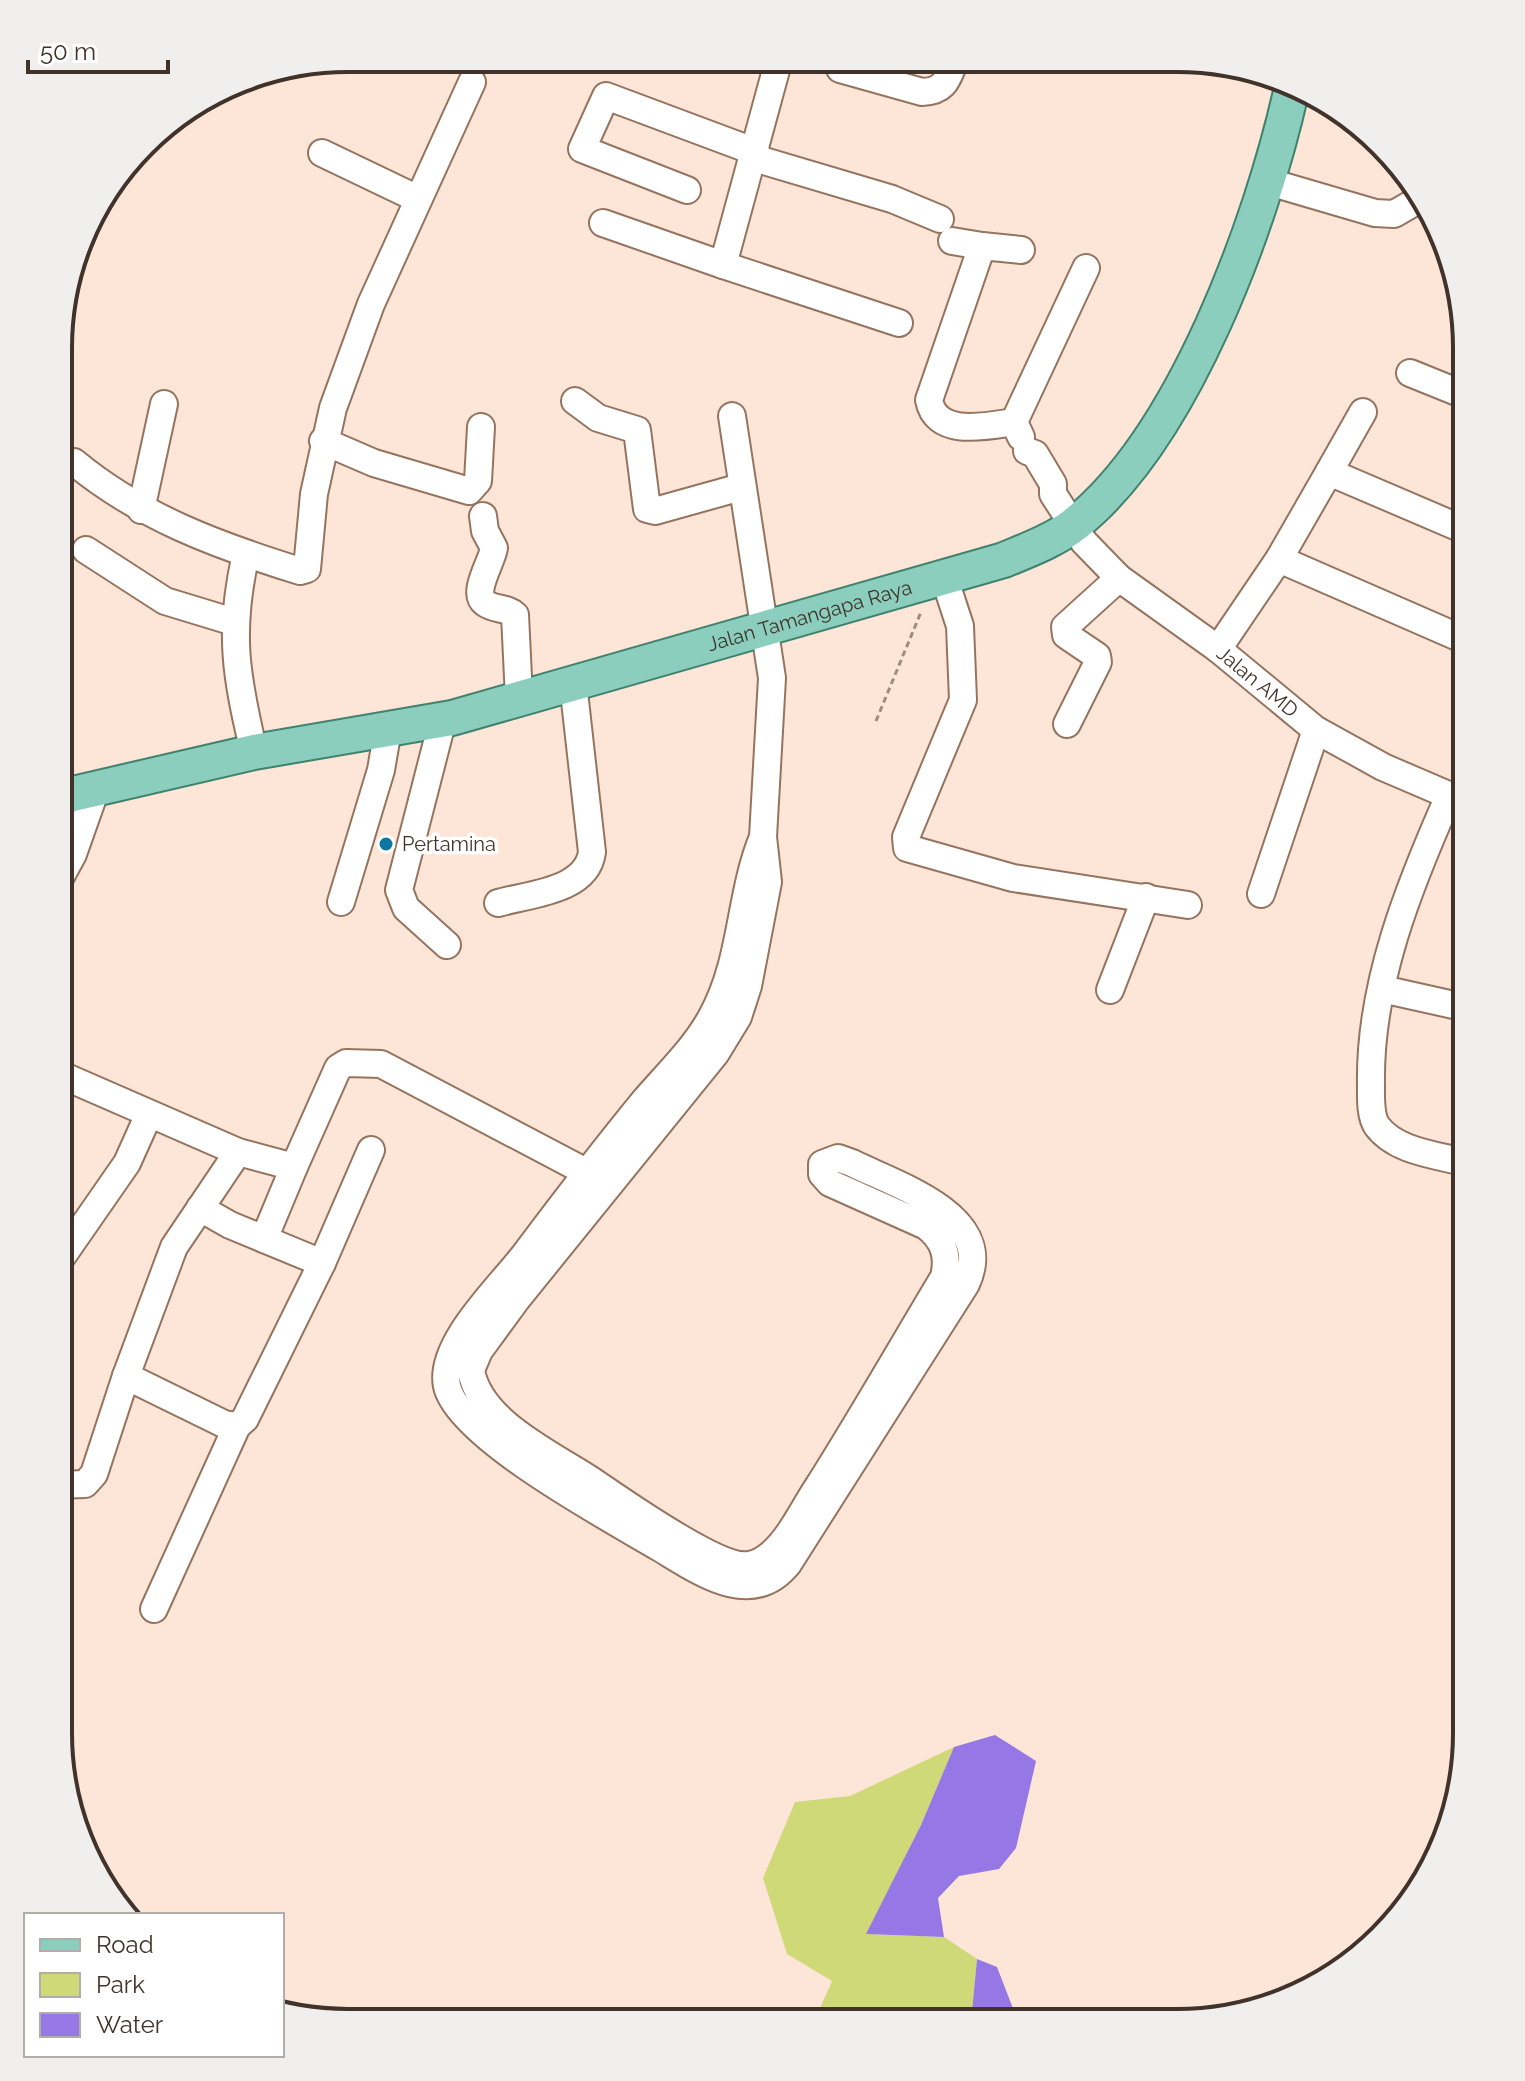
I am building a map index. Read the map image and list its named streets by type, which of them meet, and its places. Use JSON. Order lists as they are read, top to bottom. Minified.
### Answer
{"streets":{"main road":["Jalan Tamangapa Raya"],"street":["Jalan AMD"]},"crossings":[["Jalan Tamangapa Raya","Jalan AMD"]],"places":["Pertamina"],"legend":["Road","Park","Water"],"scale_bar":"50 m"}
